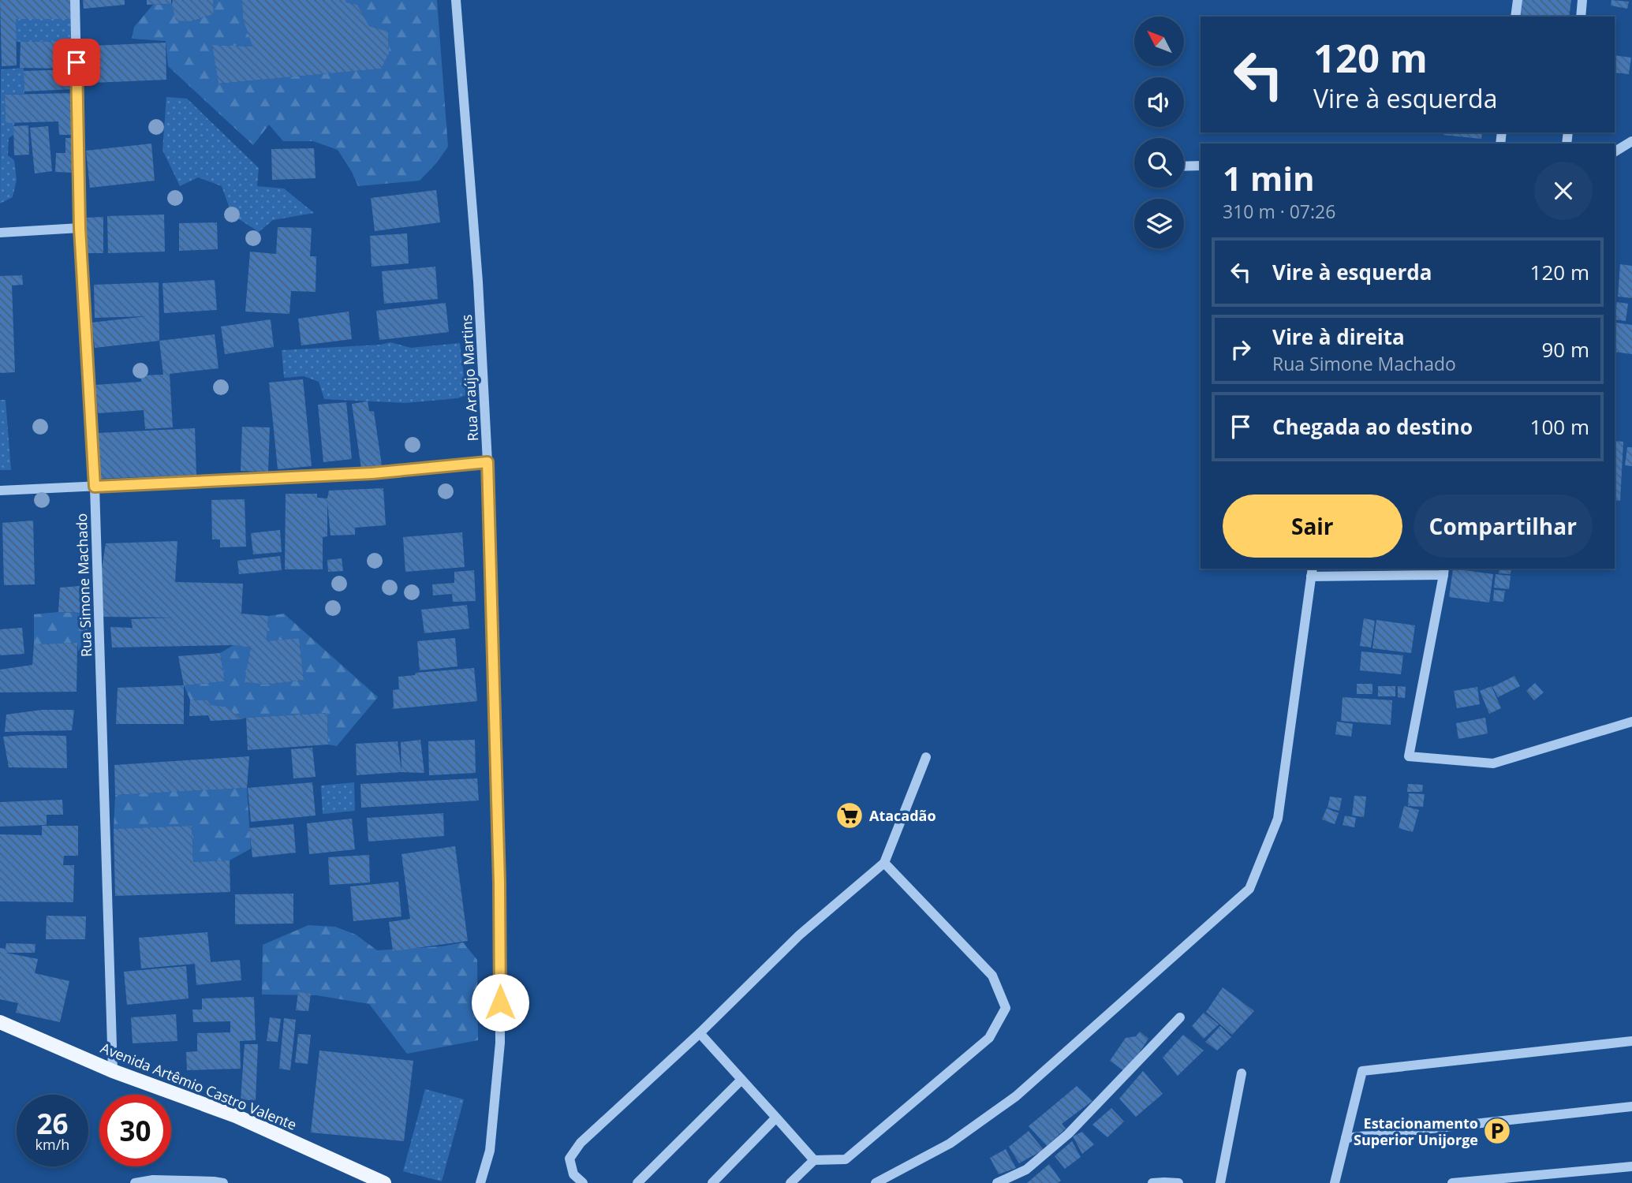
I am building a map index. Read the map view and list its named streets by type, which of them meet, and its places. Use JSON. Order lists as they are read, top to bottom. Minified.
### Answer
{"streets":{"main road":["Avenida Artêmio Castro Valente"],"street":["Rua Araújo Martins","Rua Simone Machado"]},"crossings":[["Rua Simone Machado","Avenida Artêmio Castro Valente"]],"places":{"supermarket":["Atacadão"],"parking":["Estacionamento Superior Unijorge"]},"north":"top left","page":{"turn":["120 m","Vire à esquerda"],"heading":["1 min","310 m · 07:26"],"list":[{"name":"Vire à esquerda","value":"120 m"},{"name":"Vire à direita","note":"Rua Simone Machado","value":"90 m"},{"name":"Chegada ao destino","value":"100 m"}],"buttons":["Sair","Compartilhar"],"speed":"26 km/h","limit":"30"}}
